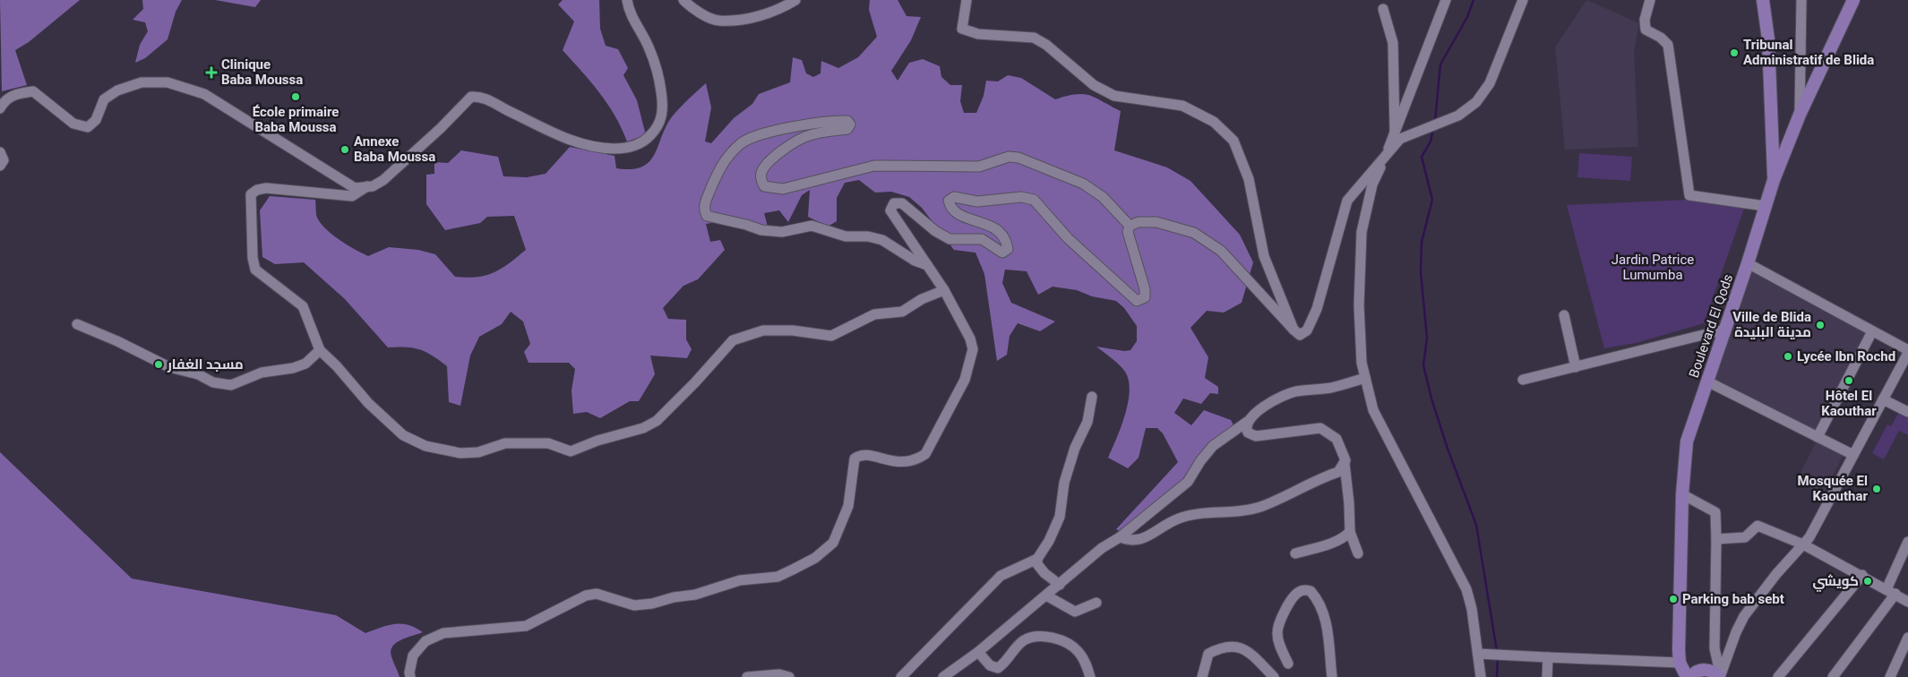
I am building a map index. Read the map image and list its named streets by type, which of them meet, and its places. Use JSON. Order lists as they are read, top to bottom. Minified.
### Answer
{"streets":{"main road":["Boulevard El Qods"]},"parks":["Jardin Patrice Lumumba"],"places":{"other":["Tribunal Administratif de Blida","École primaire Baba Moussa","Annexe Baba Moussa","Ville de Blida مدينة البليدة","Lycée Ibn Rochd","مسجد الغفار","Hôtel El Kaouthar","Mosquée El Kaouthar","كويشي","Parking bab sebt"],"health":["Clinique Baba Moussa"]}}
